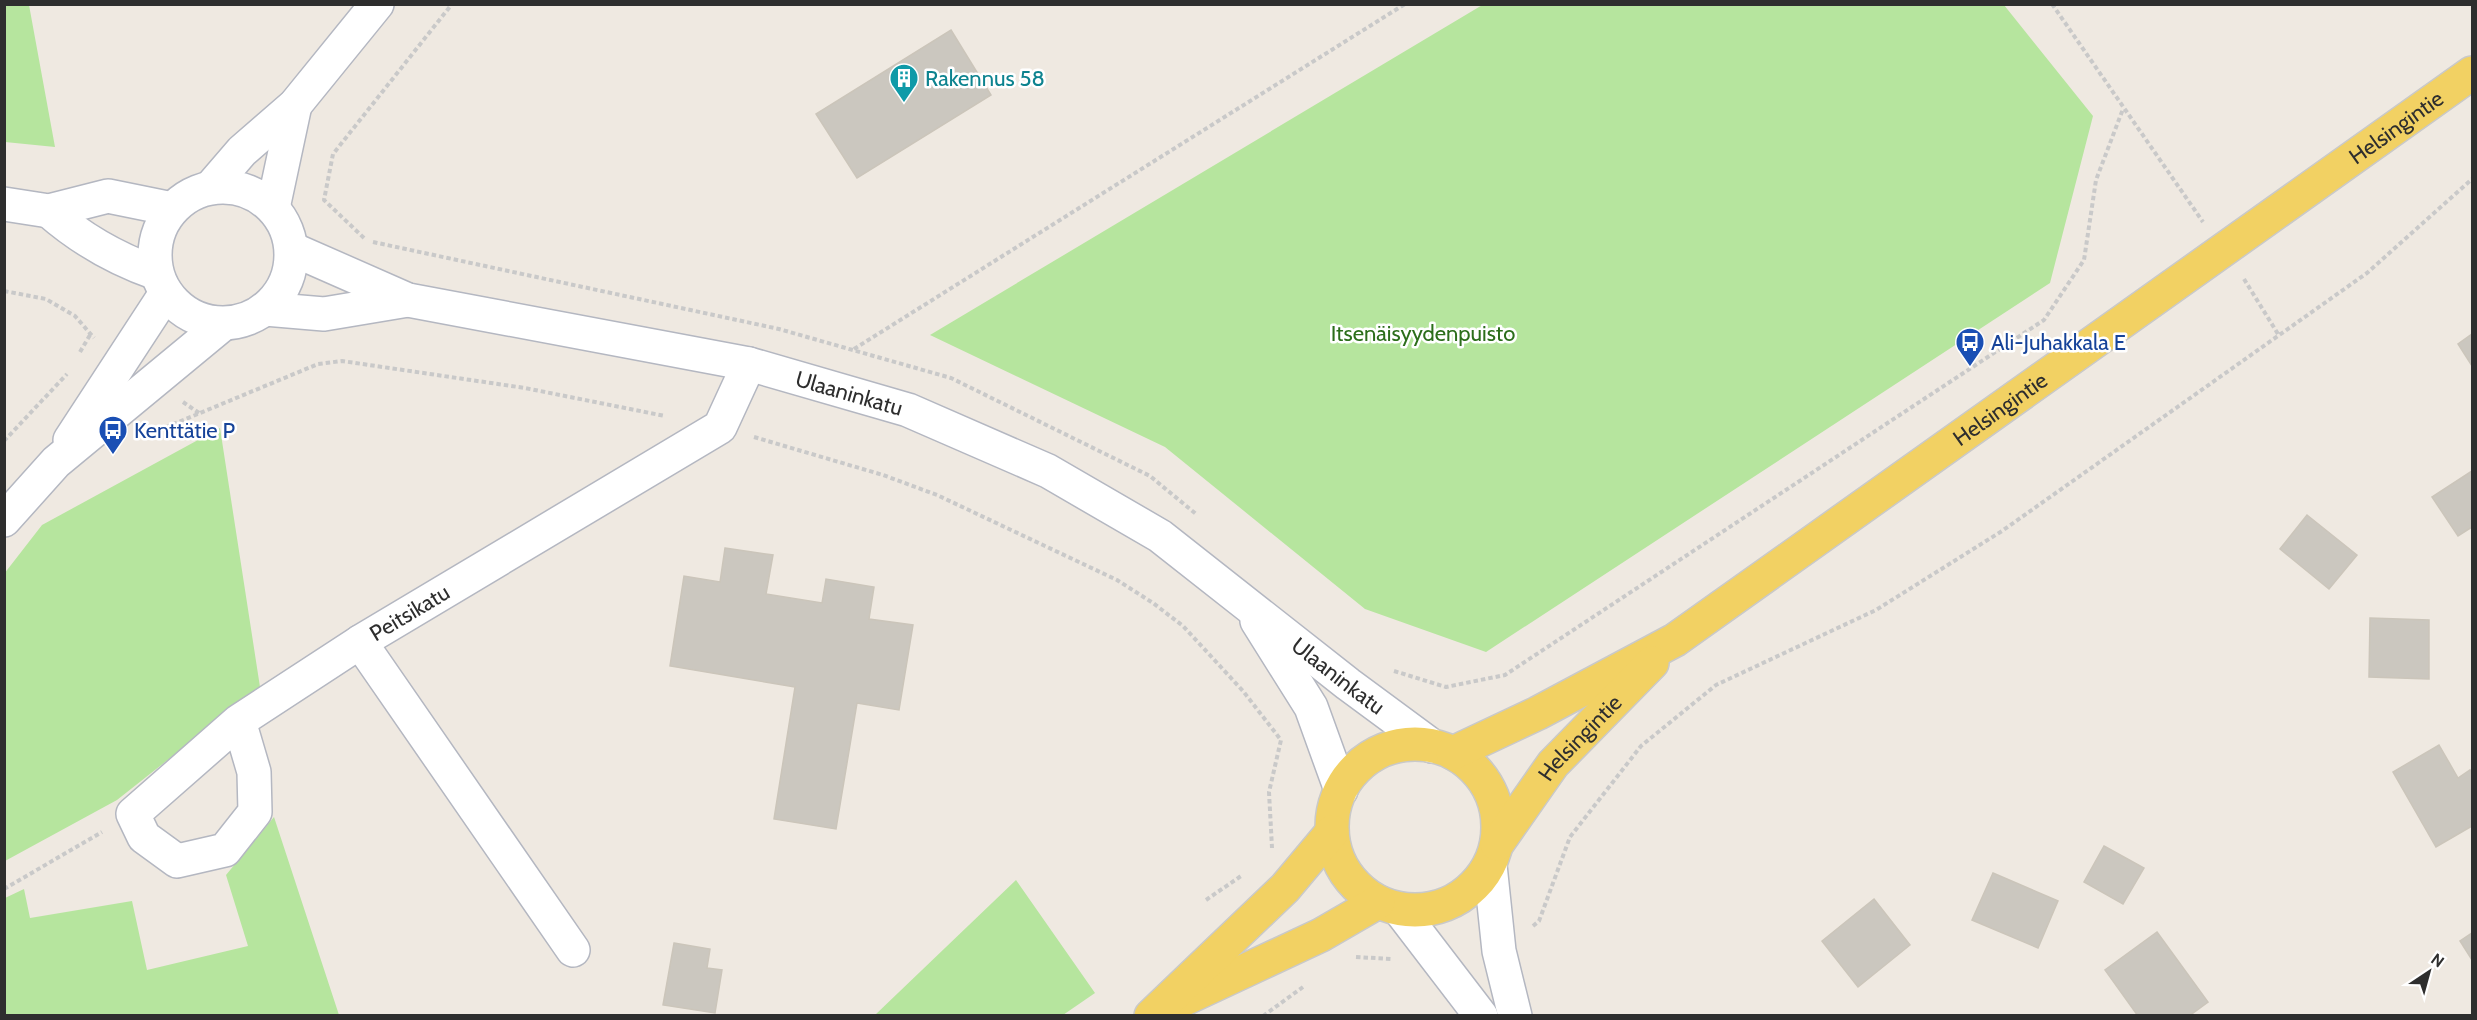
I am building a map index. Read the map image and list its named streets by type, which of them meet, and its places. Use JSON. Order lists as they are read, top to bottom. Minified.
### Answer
{"streets":{"main road":["Helsingintie"],"street":["Ulaaninkatu","Peitsikatu"]},"crossings":[["Helsingintie","Ulaaninkatu"]],"parks":["Itsenäisyydenpuisto"],"places":{"building":["Rakennus 58"],"bus stop":["Ali-Juhakkala E","Kenttätie P"]},"north":"top right"}
